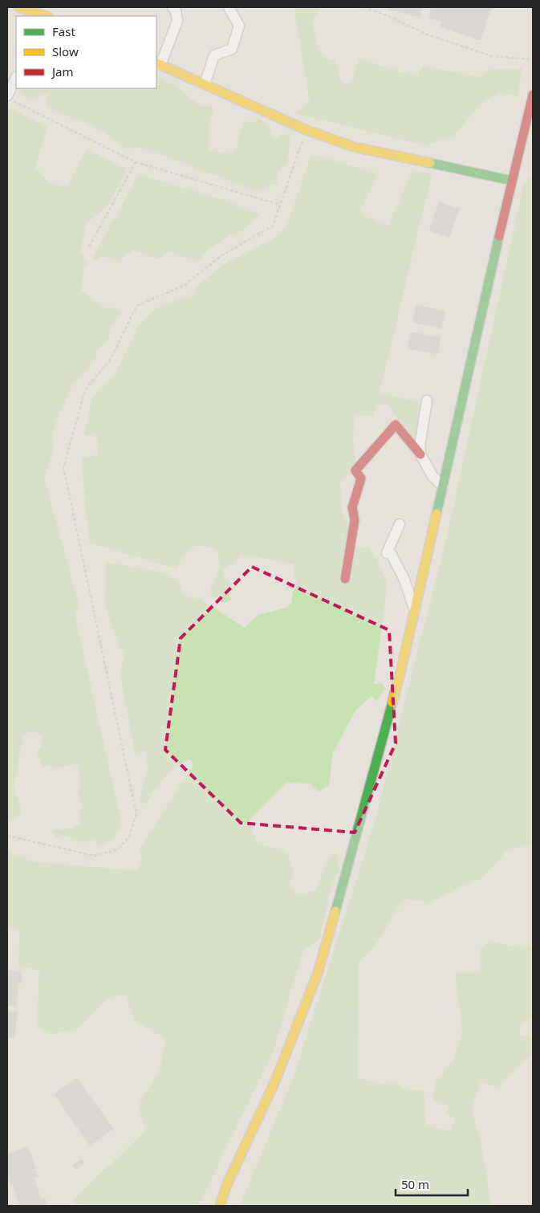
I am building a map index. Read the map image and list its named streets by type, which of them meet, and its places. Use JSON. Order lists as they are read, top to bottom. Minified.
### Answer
{"legend":["Fast","Slow","Jam"],"scale_bar":"50 m"}
